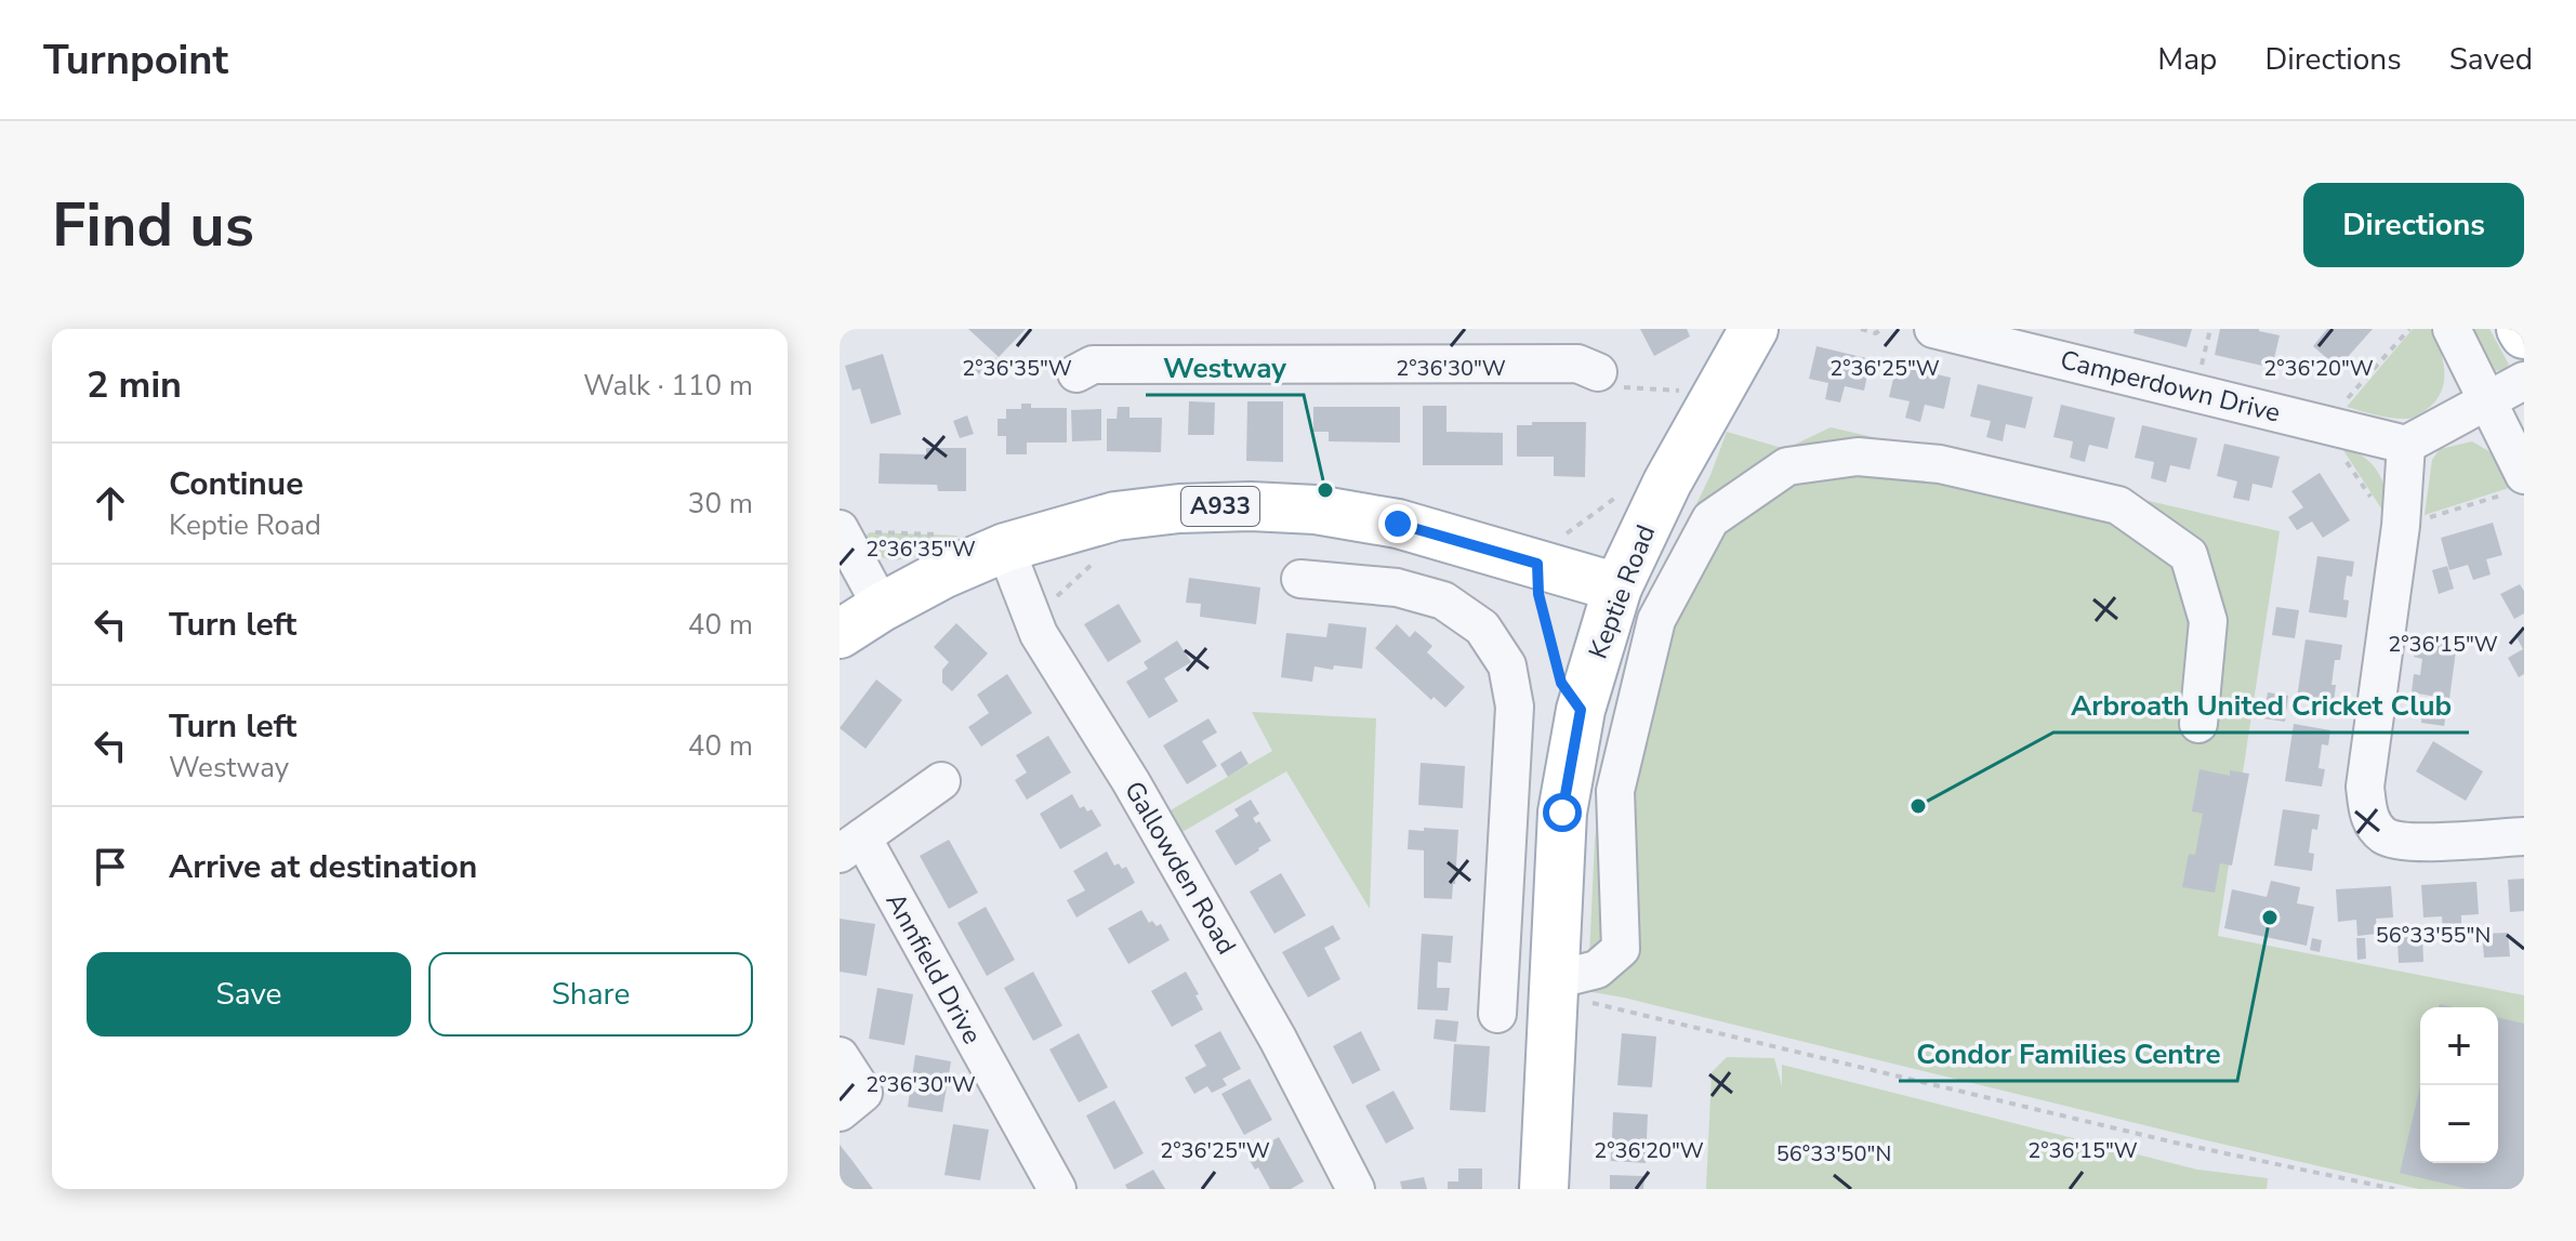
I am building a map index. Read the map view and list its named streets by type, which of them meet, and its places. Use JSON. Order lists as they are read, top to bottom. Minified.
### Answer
{"streets":{"main road":["A933","Keptie Road"],"street":["Camperdown Drive","Gallowden Road","Annfield Drive"]},"crossings":[["A933","Keptie Road"],["A933","Gallowden Road"]],"places":["Westway","Arbroath United Cricket Club","Condor Families Centre"],"page":{"header":"Turnpoint","nav":["Map","Directions","Saved"],"buttons":["Directions",["Save","Share"]],"title":"Find us","heading":["2 min","Walk · 110 m"],"list":[["Continue","Keptie Road","30 m"],["Turn left","40 m"],["Turn left","Westway","40 m"],"Arrive at destination"],"map_buttons":["+","−"]},"coordinates":["2°36'35\"W","2°36'30\"W","2°36'25\"W","2°36'20\"W","2°36'15\"W","56°33'55\"N","56°33'50\"N"]}
